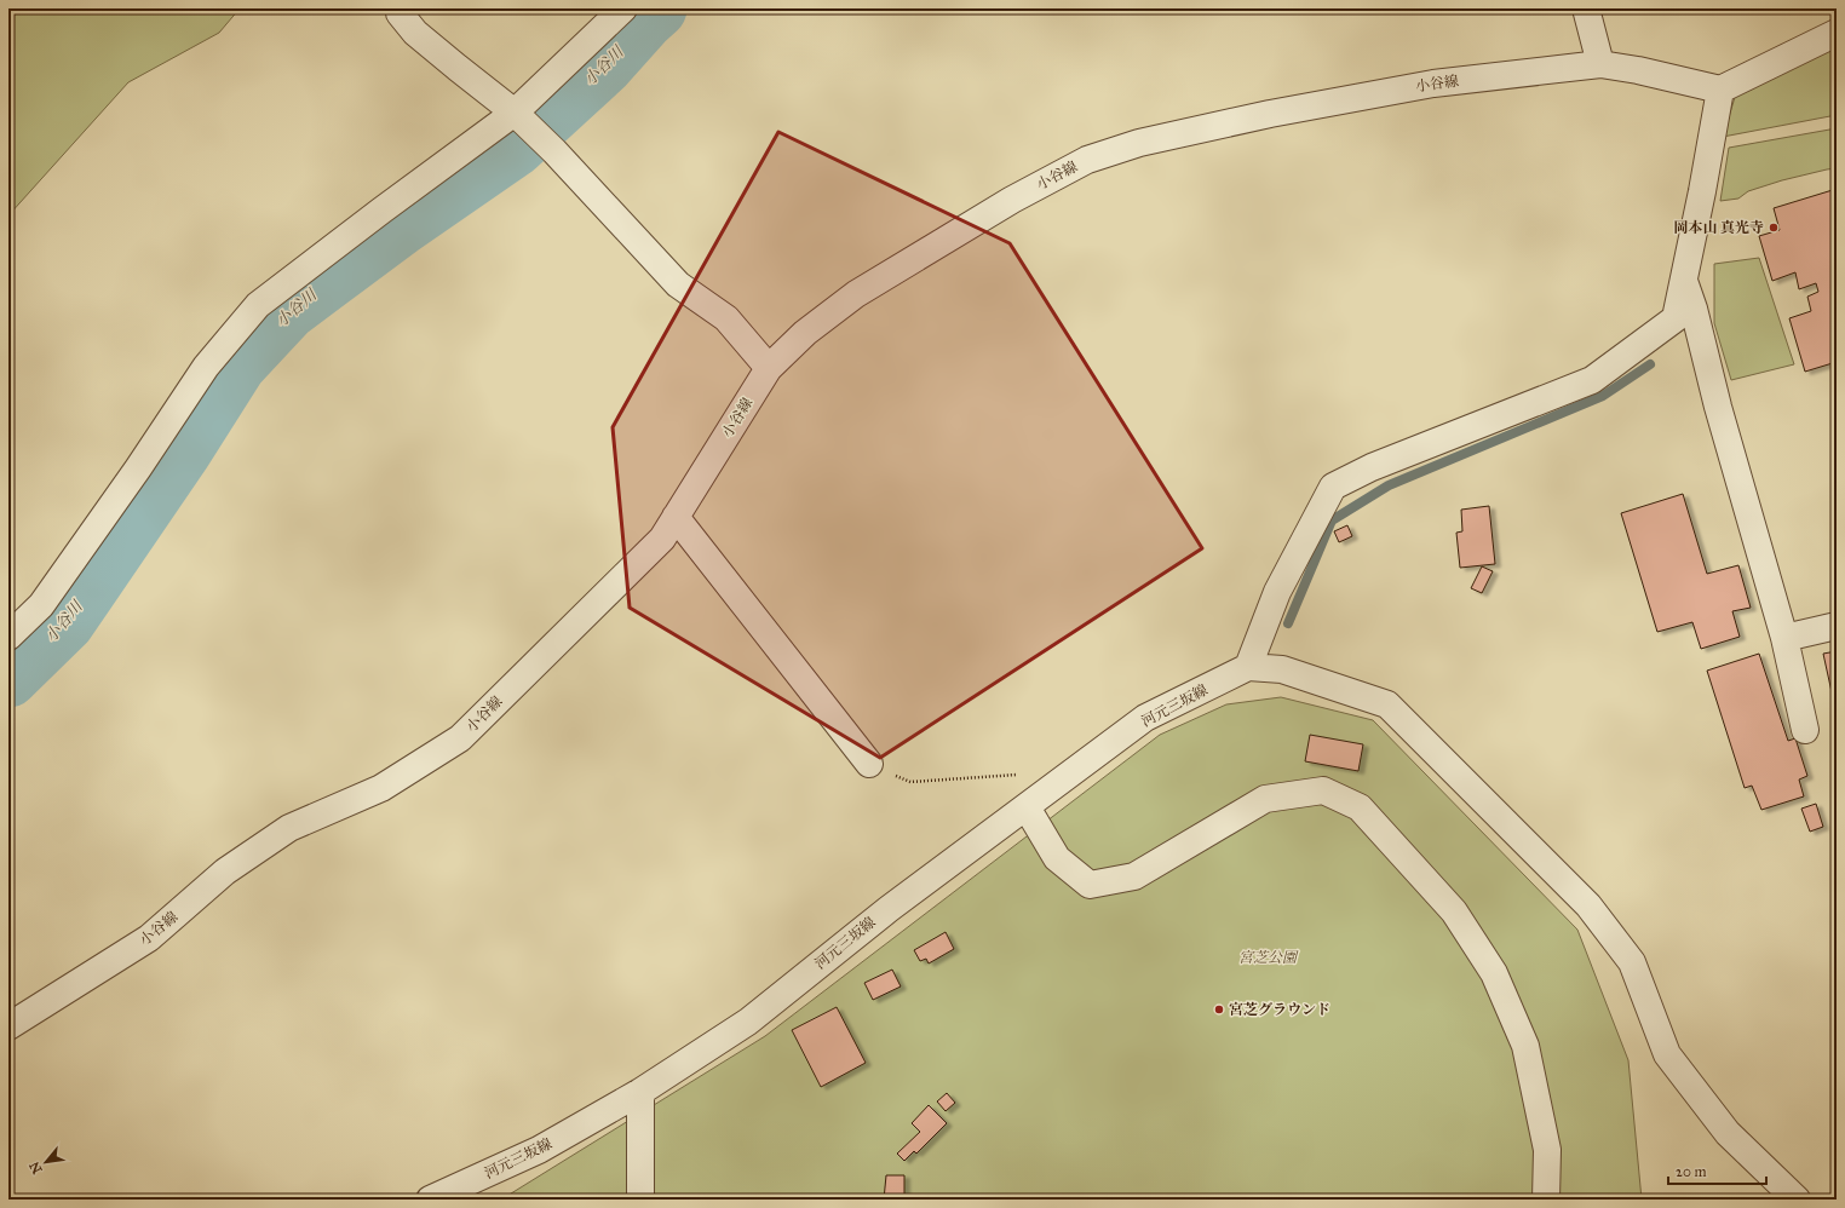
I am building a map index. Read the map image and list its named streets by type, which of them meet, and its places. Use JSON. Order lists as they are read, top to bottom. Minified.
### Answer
{"streets":{"street":["小谷線","河元三坂線"]},"water":["小谷川"],"parks":["宮芝公園"],"places":["岡本山 真光寺","宮芝グラウンド"],"scale_bar":"20 m","north":"bottom left"}
